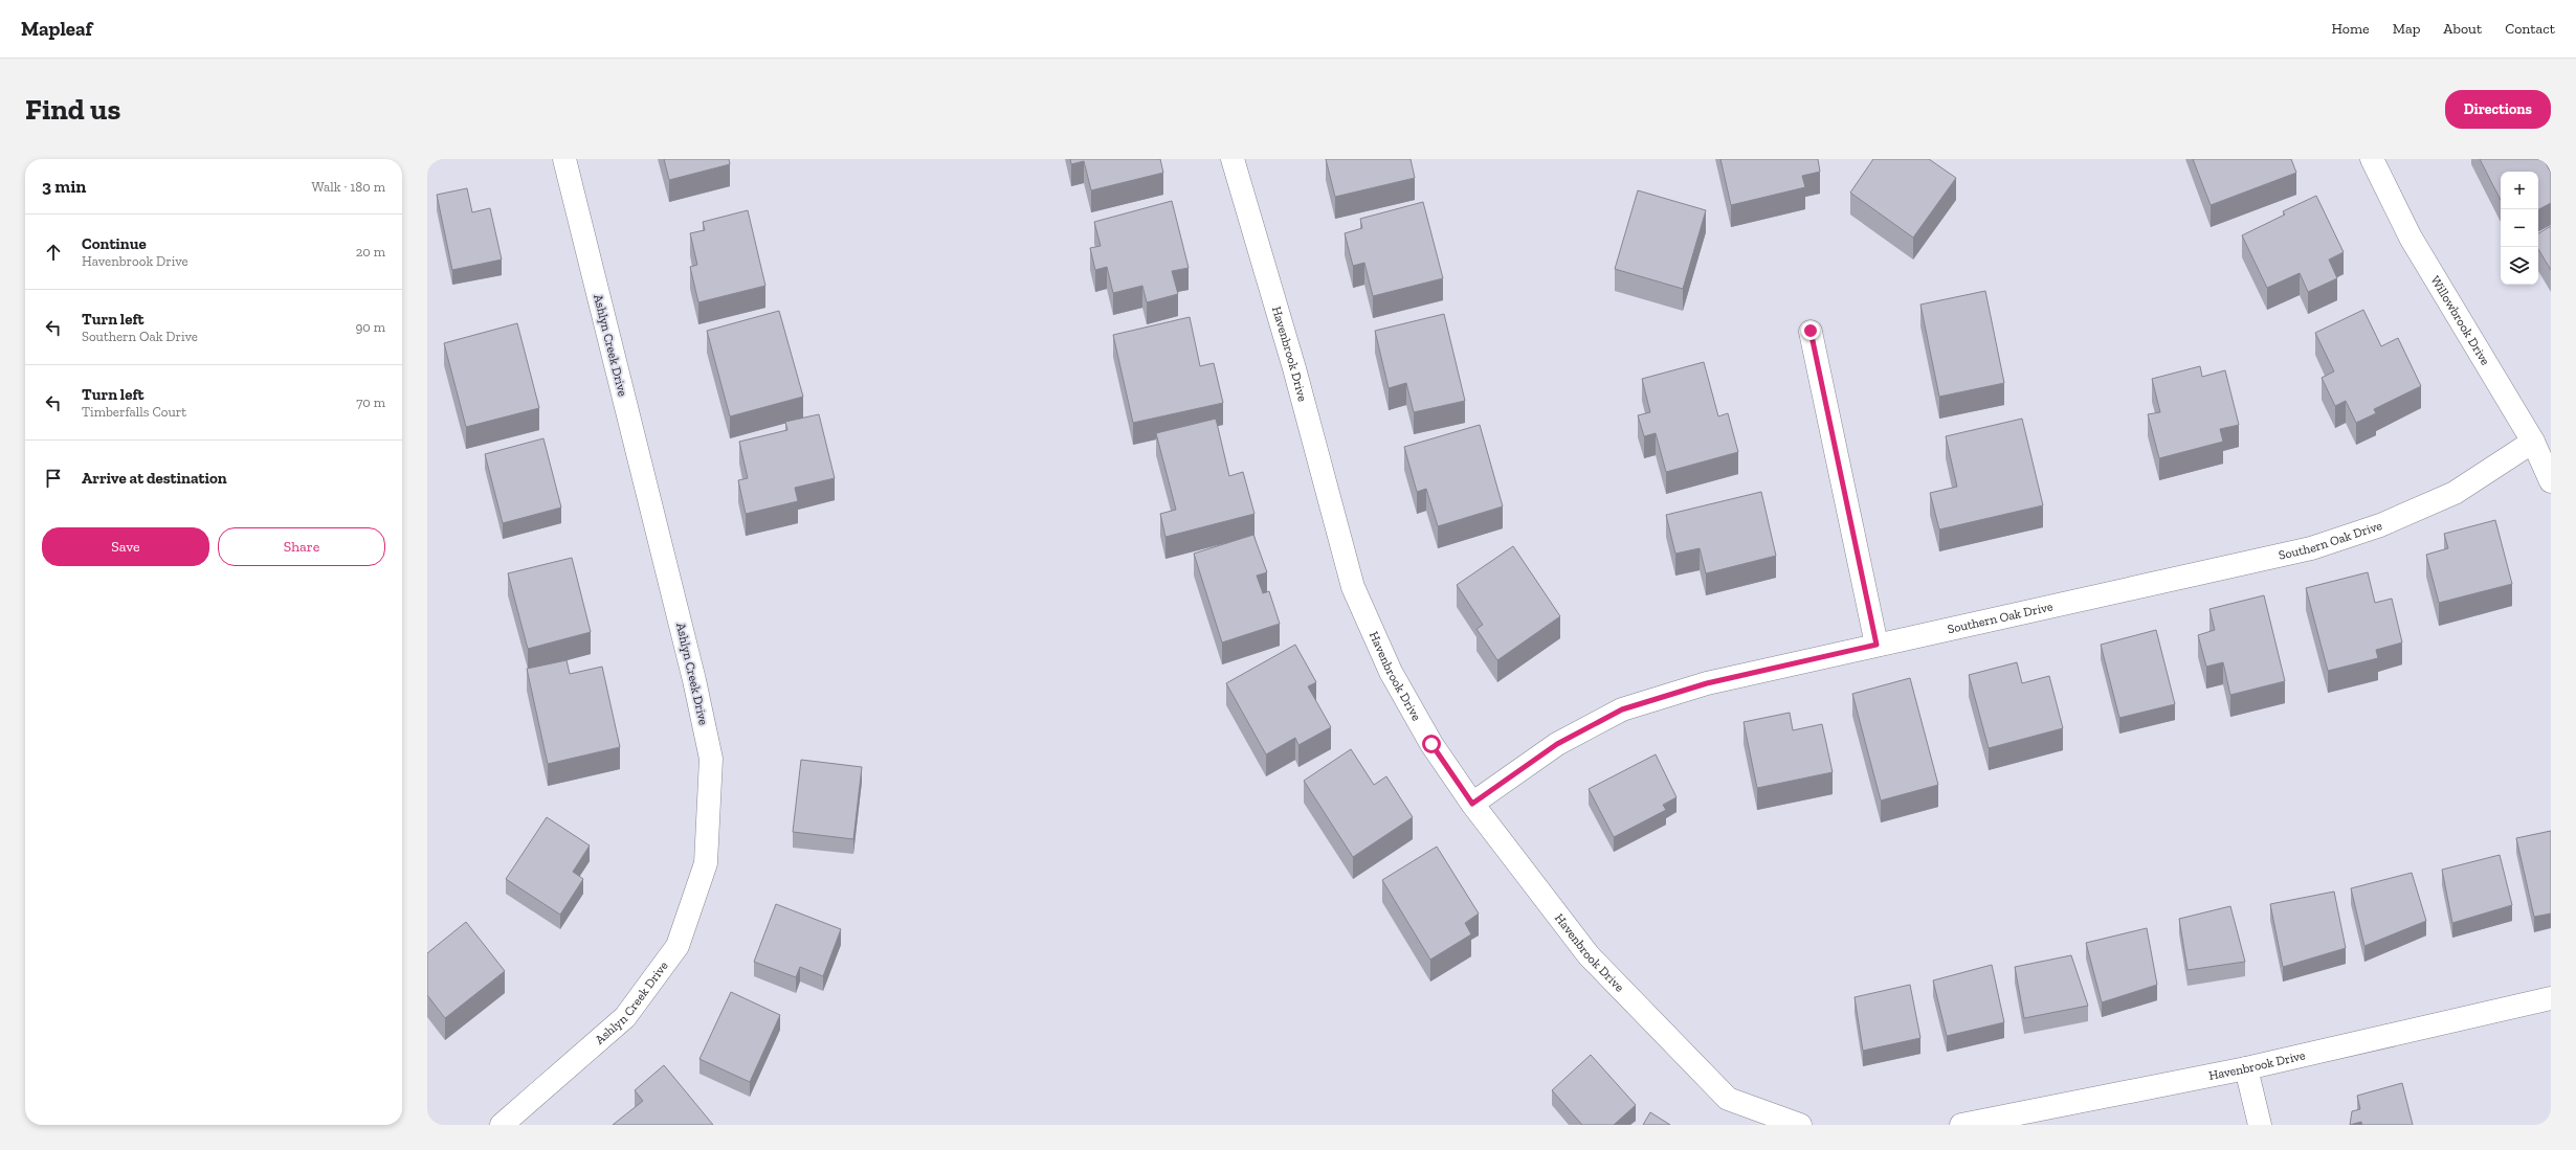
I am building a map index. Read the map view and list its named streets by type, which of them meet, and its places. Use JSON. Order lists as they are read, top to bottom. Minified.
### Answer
{"streets":{"street":["Willowbrook Drive","Ashlyn Creek Drive","Havenbrook Drive","Southern Oak Drive"]},"crossings":[["Willowbrook Drive","Southern Oak Drive"],["Havenbrook Drive","Southern Oak Drive"]],"page":{"header":"Mapleaf","nav":["Home","Map","About","Contact"],"buttons":["Directions",["Save","Share"]],"title":"Find us","heading":["3 min","Walk · 180 m"],"map_buttons":["+","−"],"list":[["Continue","Havenbrook Drive","20 m"],["Turn left","Southern Oak Drive","90 m"],["Turn left","Timberfalls Court","70 m"],"Arrive at destination"]}}
